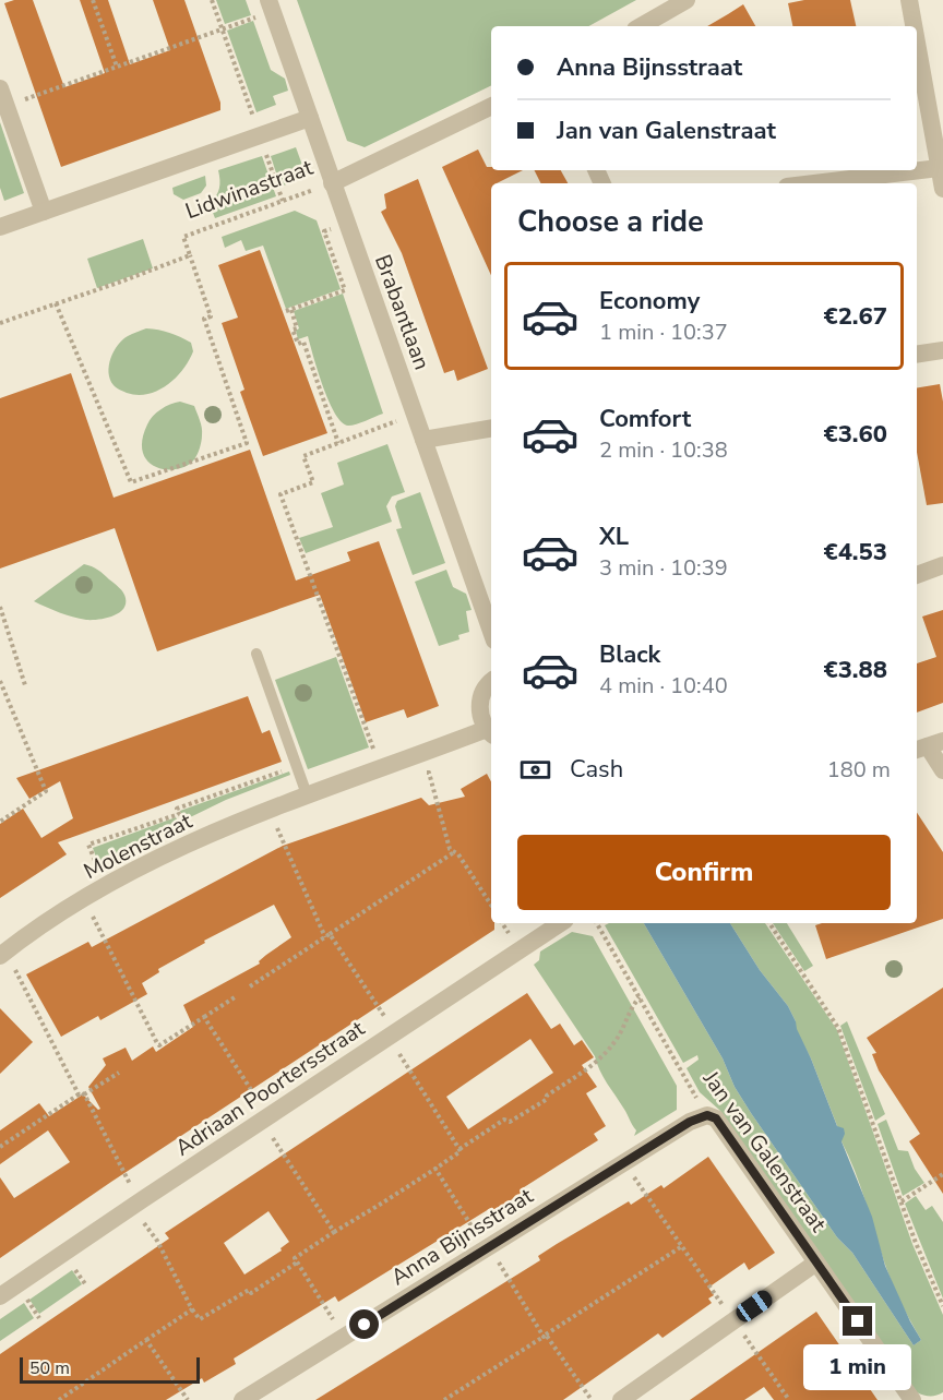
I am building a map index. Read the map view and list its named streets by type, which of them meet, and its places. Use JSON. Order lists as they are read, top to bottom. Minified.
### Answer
{"streets":{"street":["Lidwinastraat","Brabantlaan","Molenstraat","Adriaan Poortersstraat","Jan van Galenstraat","Anna Bijnsstraat"]},"crossings":[["Lidwinastraat","Brabantlaan"],["Jan van Galenstraat","Anna Bijnsstraat"]],"scale_bar":"50 m","page":{"banner":["Anna Bijnsstraat","Jan van Galenstraat"],"heading":"Choose a ride","list":[{"name":"Economy","note":"1 min · 10:37","value":"€2.67"},{"name":"Comfort","note":"2 min · 10:38","value":"€3.60"},{"name":"XL","note":"3 min · 10:39","value":"€4.53"},{"name":"Black","note":"4 min · 10:40","value":"€3.88"}],"pay":["Cash","180 m"],"buttons":"Confirm","bubble":"1 min","scale":"50 m"}}
